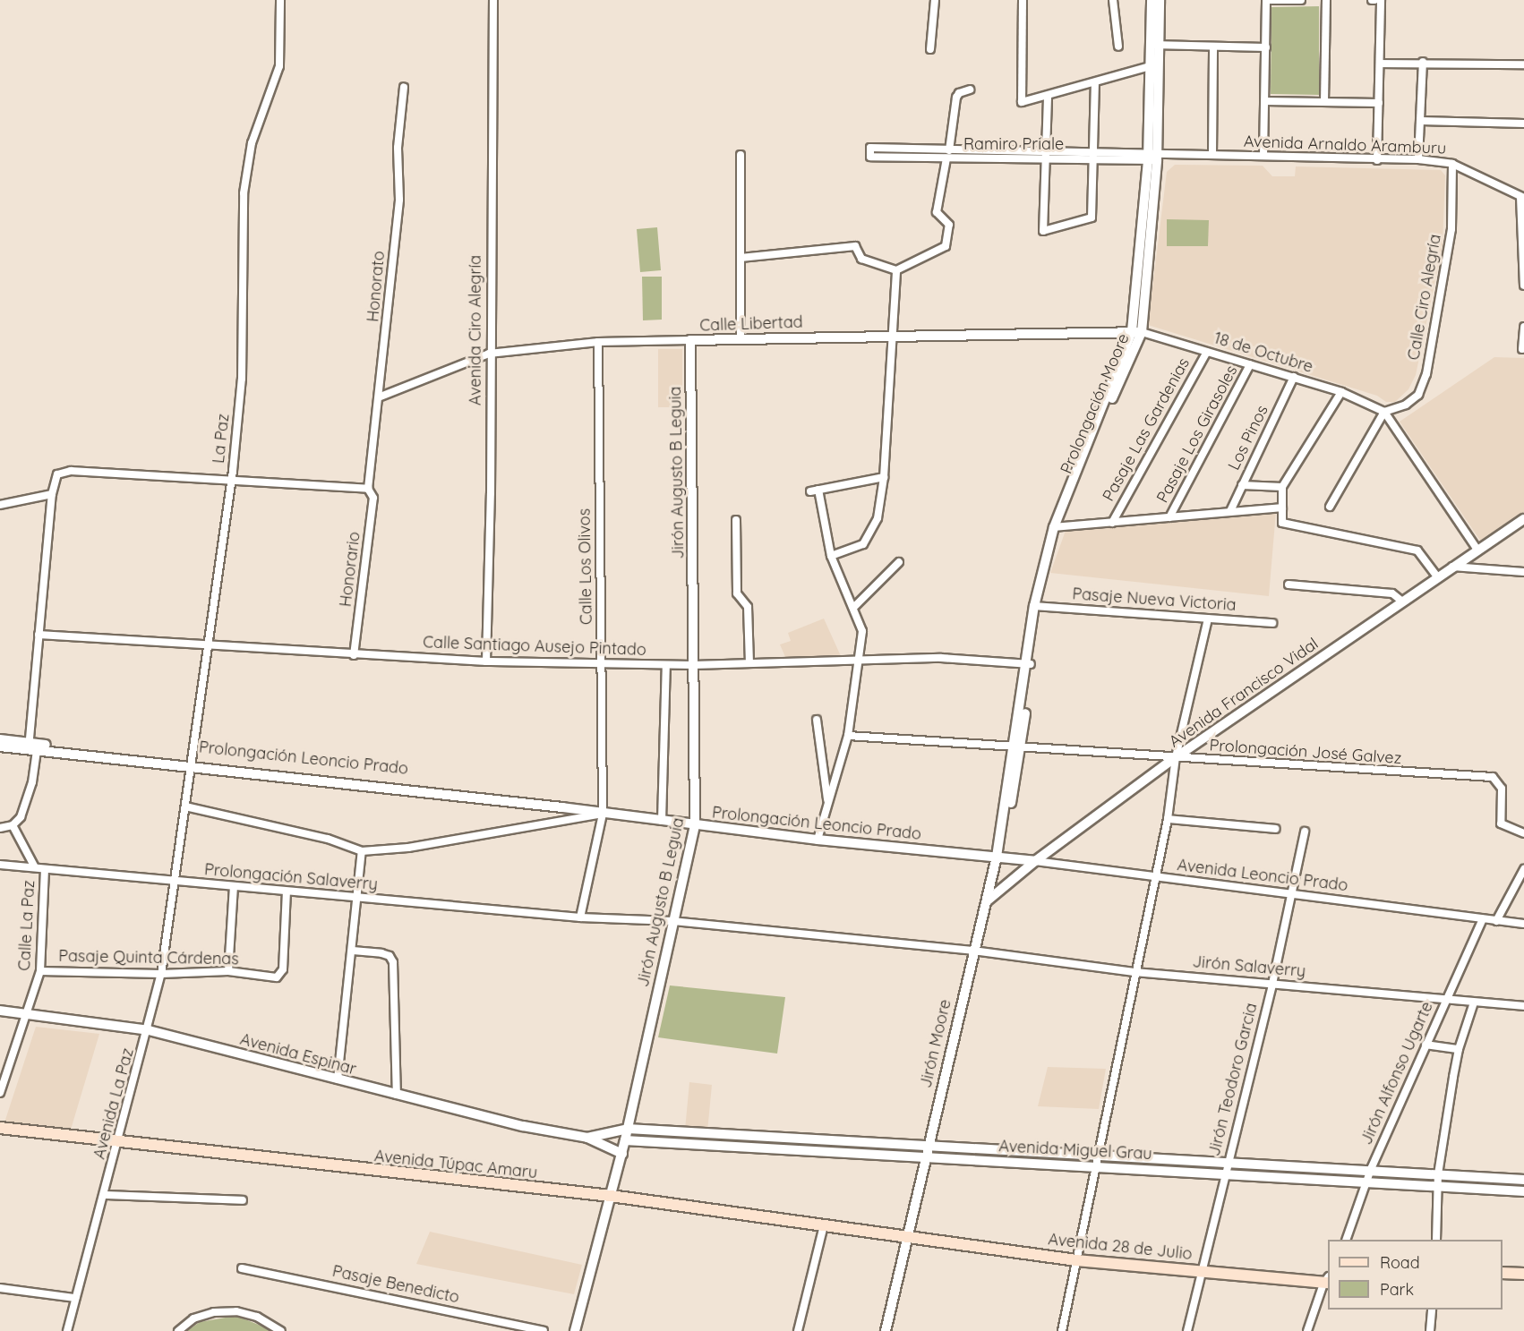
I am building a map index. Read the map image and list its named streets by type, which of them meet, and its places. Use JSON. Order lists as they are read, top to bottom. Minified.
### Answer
{"streets":{"main road":["Avenida Túpac Amaru","Avenida 28 de Julio"],"street":["Ramiro Priale","Avenida Arnaldo Aramburu","Honorato","Calle Ciro Alegría","Calle Libertad","Avenida Ciro Alegría","18 de Octubre","Prolongación Moore","Pasaje Las Gardenias","Pasaje Los Girasoles","Los Pinos","La Paz","Jirón Augusto B Leguia","Calle Los Olivos","Honorario","Pasaje Nueva Victoria","Calle Santiago Ausejo Pintado","Avenida Francisco Vidal","Prolongación José Galvez","Prolongación Leoncio Prado","Avenida Leoncio Prado","Prolongación Salaverry","Calle La Paz","Pasaje Quinta Cárdenas","Jirón Salaverry","Jirón Moore","Avenida Espinar","Jirón Alfonso Ugarte","Jirón Teodoro Garcia","Avenida La Paz","Avenida Miguel Grau","Pasaje Benedicto"]},"crossings":[["Ramiro Priale","Avenida Arnaldo Aramburu"],["Ramiro Priale","Prolongación Moore"],["Avenida Arnaldo Aramburu","Calle Ciro Alegría"],["Avenida Arnaldo Aramburu","Prolongación Moore"],["Honorato","Calle Libertad"],["Honorato","Honorario"],["Calle Ciro Alegría","18 de Octubre"],["Calle Libertad","Avenida Ciro Alegría"],["Calle Libertad","18 de Octubre"],["Calle Libertad","Prolongación Moore"],["Calle Libertad","Jirón Augusto B Leguia"],["Calle Libertad","Calle Los Olivos"],["Avenida Ciro Alegría","Calle Santiago Ausejo Pintado"],["18 de Octubre","Prolongación Moore"],["18 de Octubre","Pasaje Las Gardenias"],["18 de Octubre","Pasaje Los Girasoles"],["18 de Octubre","Los Pinos"],["Prolongación Moore","Pasaje Nueva Victoria"],["Prolongación Moore","Calle Santiago Ausejo Pintado"],["Prolongación Moore","Prolongación José Galvez"],["Prolongación Moore","Jirón Moore"],["La Paz","Calle Santiago Ausejo Pintado"],["La Paz","Prolongación Leoncio Prado"],["La Paz","Prolongación Salaverry"],["La Paz","Avenida La Paz"],["Jirón Augusto B Leguia","Calle Santiago Ausejo Pintado"],["Jirón Augusto B Leguia","Prolongación Leoncio Prado"],["Jirón Augusto B Leguia","Prolongación Salaverry"],["Jirón Augusto B Leguia","Jirón Salaverry"],["Jirón Augusto B Leguia","Avenida Espinar"],["Jirón Augusto B Leguia","Avenida Miguel Grau"],["Jirón Augusto B Leguia","Avenida Túpac Amaru"],["Calle Los Olivos","Calle Santiago Ausejo Pintado"],["Calle Los Olivos","Prolongación Leoncio Prado"],["Calle Los Olivos","Prolongación Salaverry"],["Honorario","Calle Santiago Ausejo Pintado"],["Avenida Francisco Vidal","Prolongación José Galvez"],["Avenida Francisco Vidal","Avenida Leoncio Prado"],["Avenida Francisco Vidal","Jirón Moore"],["Prolongación José Galvez","Jirón Moore"],["Prolongación Leoncio Prado","Avenida Leoncio Prado"],["Prolongación Leoncio Prado","Jirón Moore"],["Avenida Leoncio Prado","Jirón Moore"],["Avenida Leoncio Prado","Jirón Alfonso Ugarte"],["Avenida Leoncio Prado","Jirón Teodoro Garcia"],["Prolongación Salaverry","Calle La Paz"],["Prolongación Salaverry","Pasaje Quinta Cárdenas"],["Prolongación Salaverry","Jirón Salaverry"],["Prolongación Salaverry","Avenida La Paz"],["Calle La Paz","Pasaje Quinta Cárdenas"],["Calle La Paz","Avenida Espinar"],["Pasaje Quinta Cárdenas","Avenida La Paz"],["Jirón Salaverry","Jirón Moore"],["Jirón Salaverry","Jirón Alfonso Ugarte"],["Jirón Salaverry","Jirón Teodoro Garcia"],["Jirón Moore","Avenida Miguel Grau"],["Jirón Moore","Avenida Túpac Amaru"],["Jirón Moore","Avenida 28 de Julio"],["Avenida Espinar","Avenida La Paz"],["Avenida Espinar","Avenida Miguel Grau"],["Jirón Alfonso Ugarte","Avenida Miguel Grau"],["Jirón Teodoro Garcia","Avenida Miguel Grau"],["Jirón Teodoro Garcia","Avenida 28 de Julio"],["Avenida La Paz","Avenida Túpac Amaru"],["Avenida Túpac Amaru","Avenida 28 de Julio"]],"legend":["Road","Park"]}
